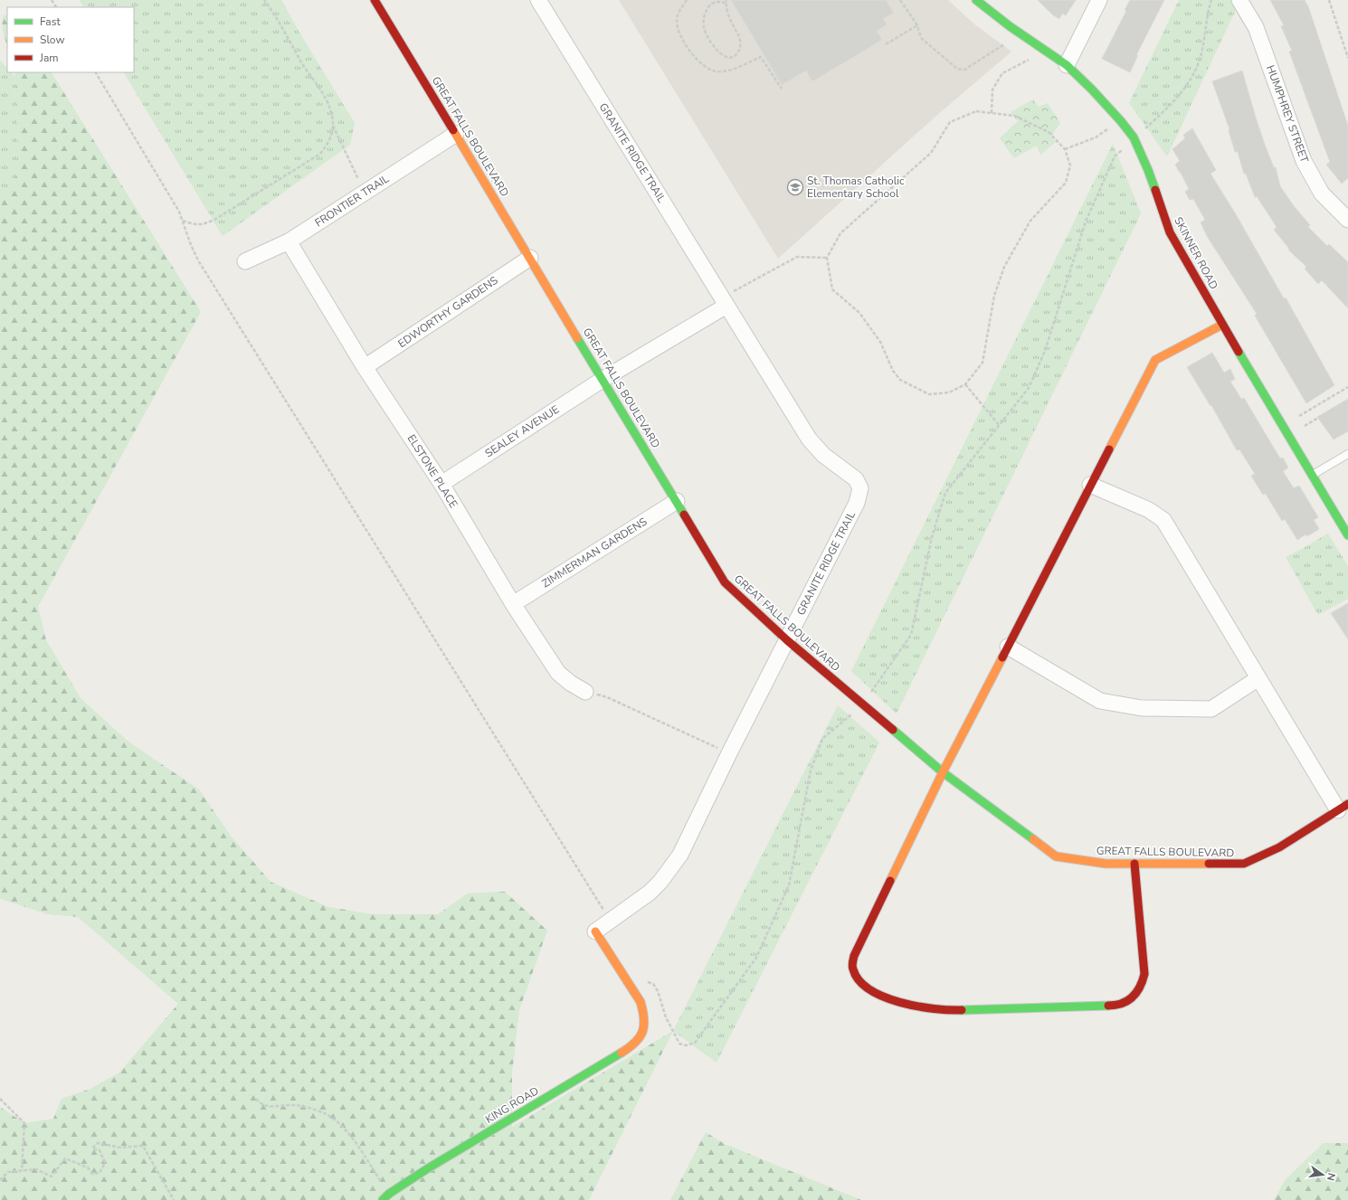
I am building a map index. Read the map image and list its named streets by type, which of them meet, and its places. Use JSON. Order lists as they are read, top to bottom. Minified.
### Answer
{"streets":{"street":["HUMPHREY STREET","GREAT FALLS BOULEVARD","GRANITE RIDGE TRAIL","FRONTIER TRAIL","SKINNER ROAD","EDWORTHY GARDENS","SEALEY AVENUE","ELSTONE PLACE","ZIMMERMAN GARDENS","KING ROAD"]},"crossings":[["GREAT FALLS BOULEVARD","GRANITE RIDGE TRAIL"],["GREAT FALLS BOULEVARD","FRONTIER TRAIL"],["GREAT FALLS BOULEVARD","EDWORTHY GARDENS"],["GREAT FALLS BOULEVARD","SEALEY AVENUE"],["GREAT FALLS BOULEVARD","ZIMMERMAN GARDENS"],["GRANITE RIDGE TRAIL","KING ROAD"],["FRONTIER TRAIL","ELSTONE PLACE"],["EDWORTHY GARDENS","ELSTONE PLACE"],["SEALEY AVENUE","ELSTONE PLACE"],["ELSTONE PLACE","ZIMMERMAN GARDENS"]],"places":{"school or university":["St. Thomas Catholic Elementary School"]},"legend":["Fast","Slow","Jam"],"north":"right"}
